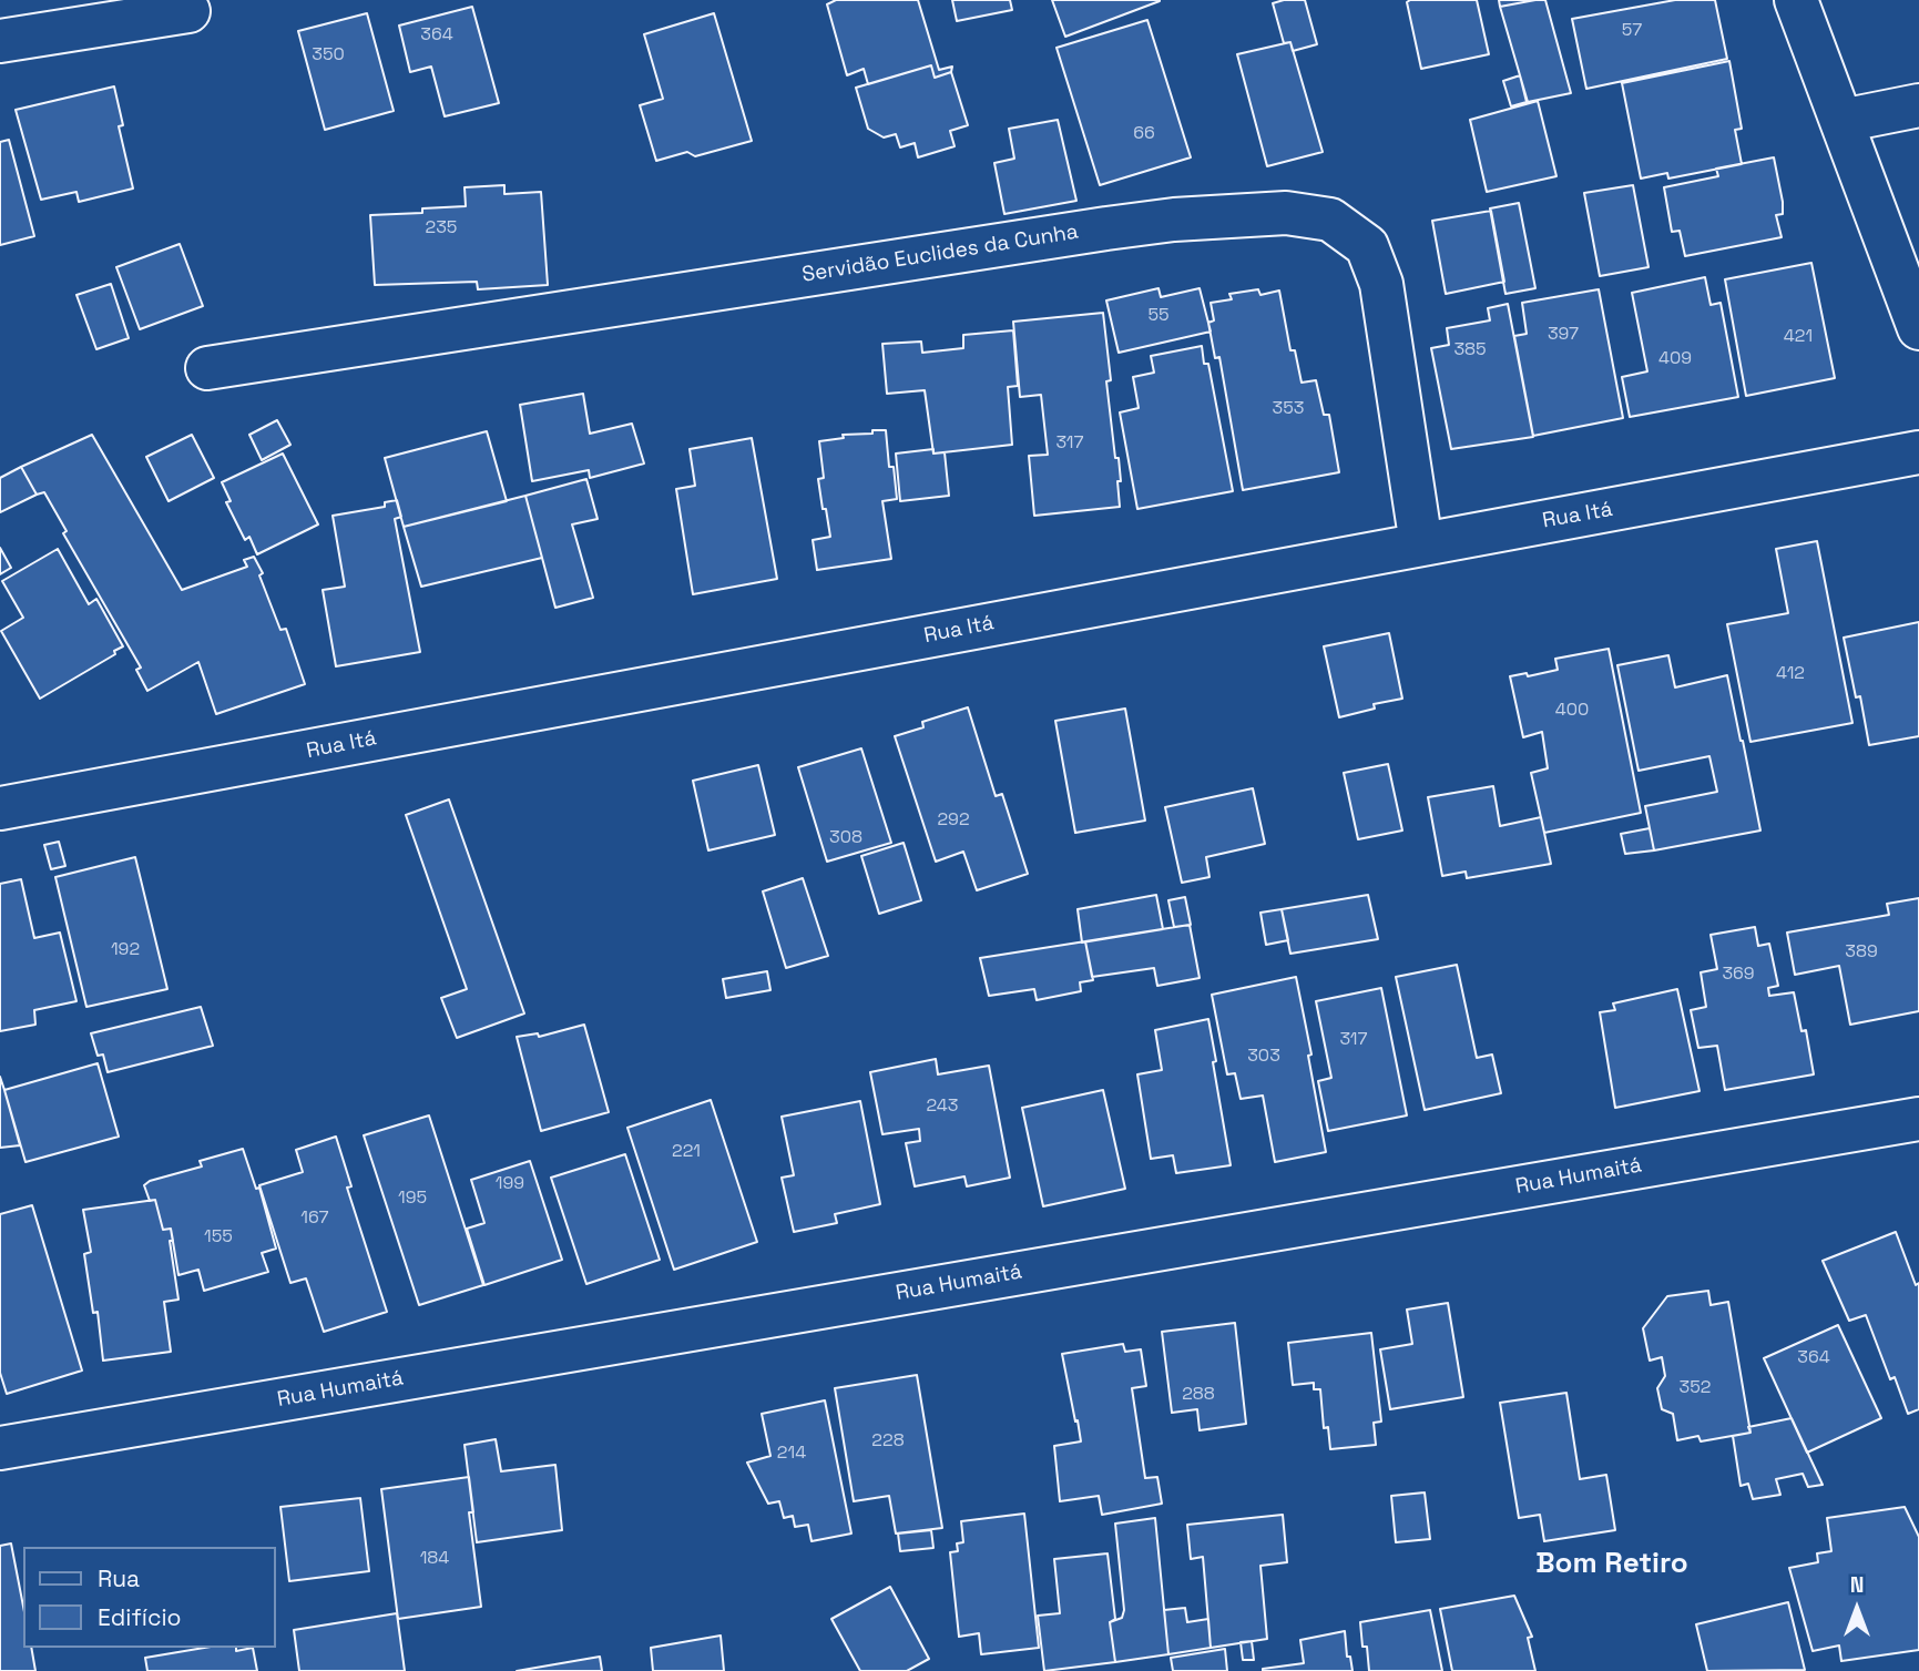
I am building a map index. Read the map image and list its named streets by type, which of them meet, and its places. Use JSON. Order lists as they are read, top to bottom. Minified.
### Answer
{"streets":{"street":["Servidão Euclides da Cunha","Rua Itá","Rua Humaitá"]},"crossings":[["Servidão Euclides da Cunha","Rua Itá"]],"districts":["Bom Retiro"],"house_numbers":["57","364","350","66","235","55","397","421","385","409","353","317","412","400","292","308","192","389","369","317","303","243","221","199","195","167","155","364","352","288","228","214","184"],"legend":["Rua","Edifício"],"north":"top"}
